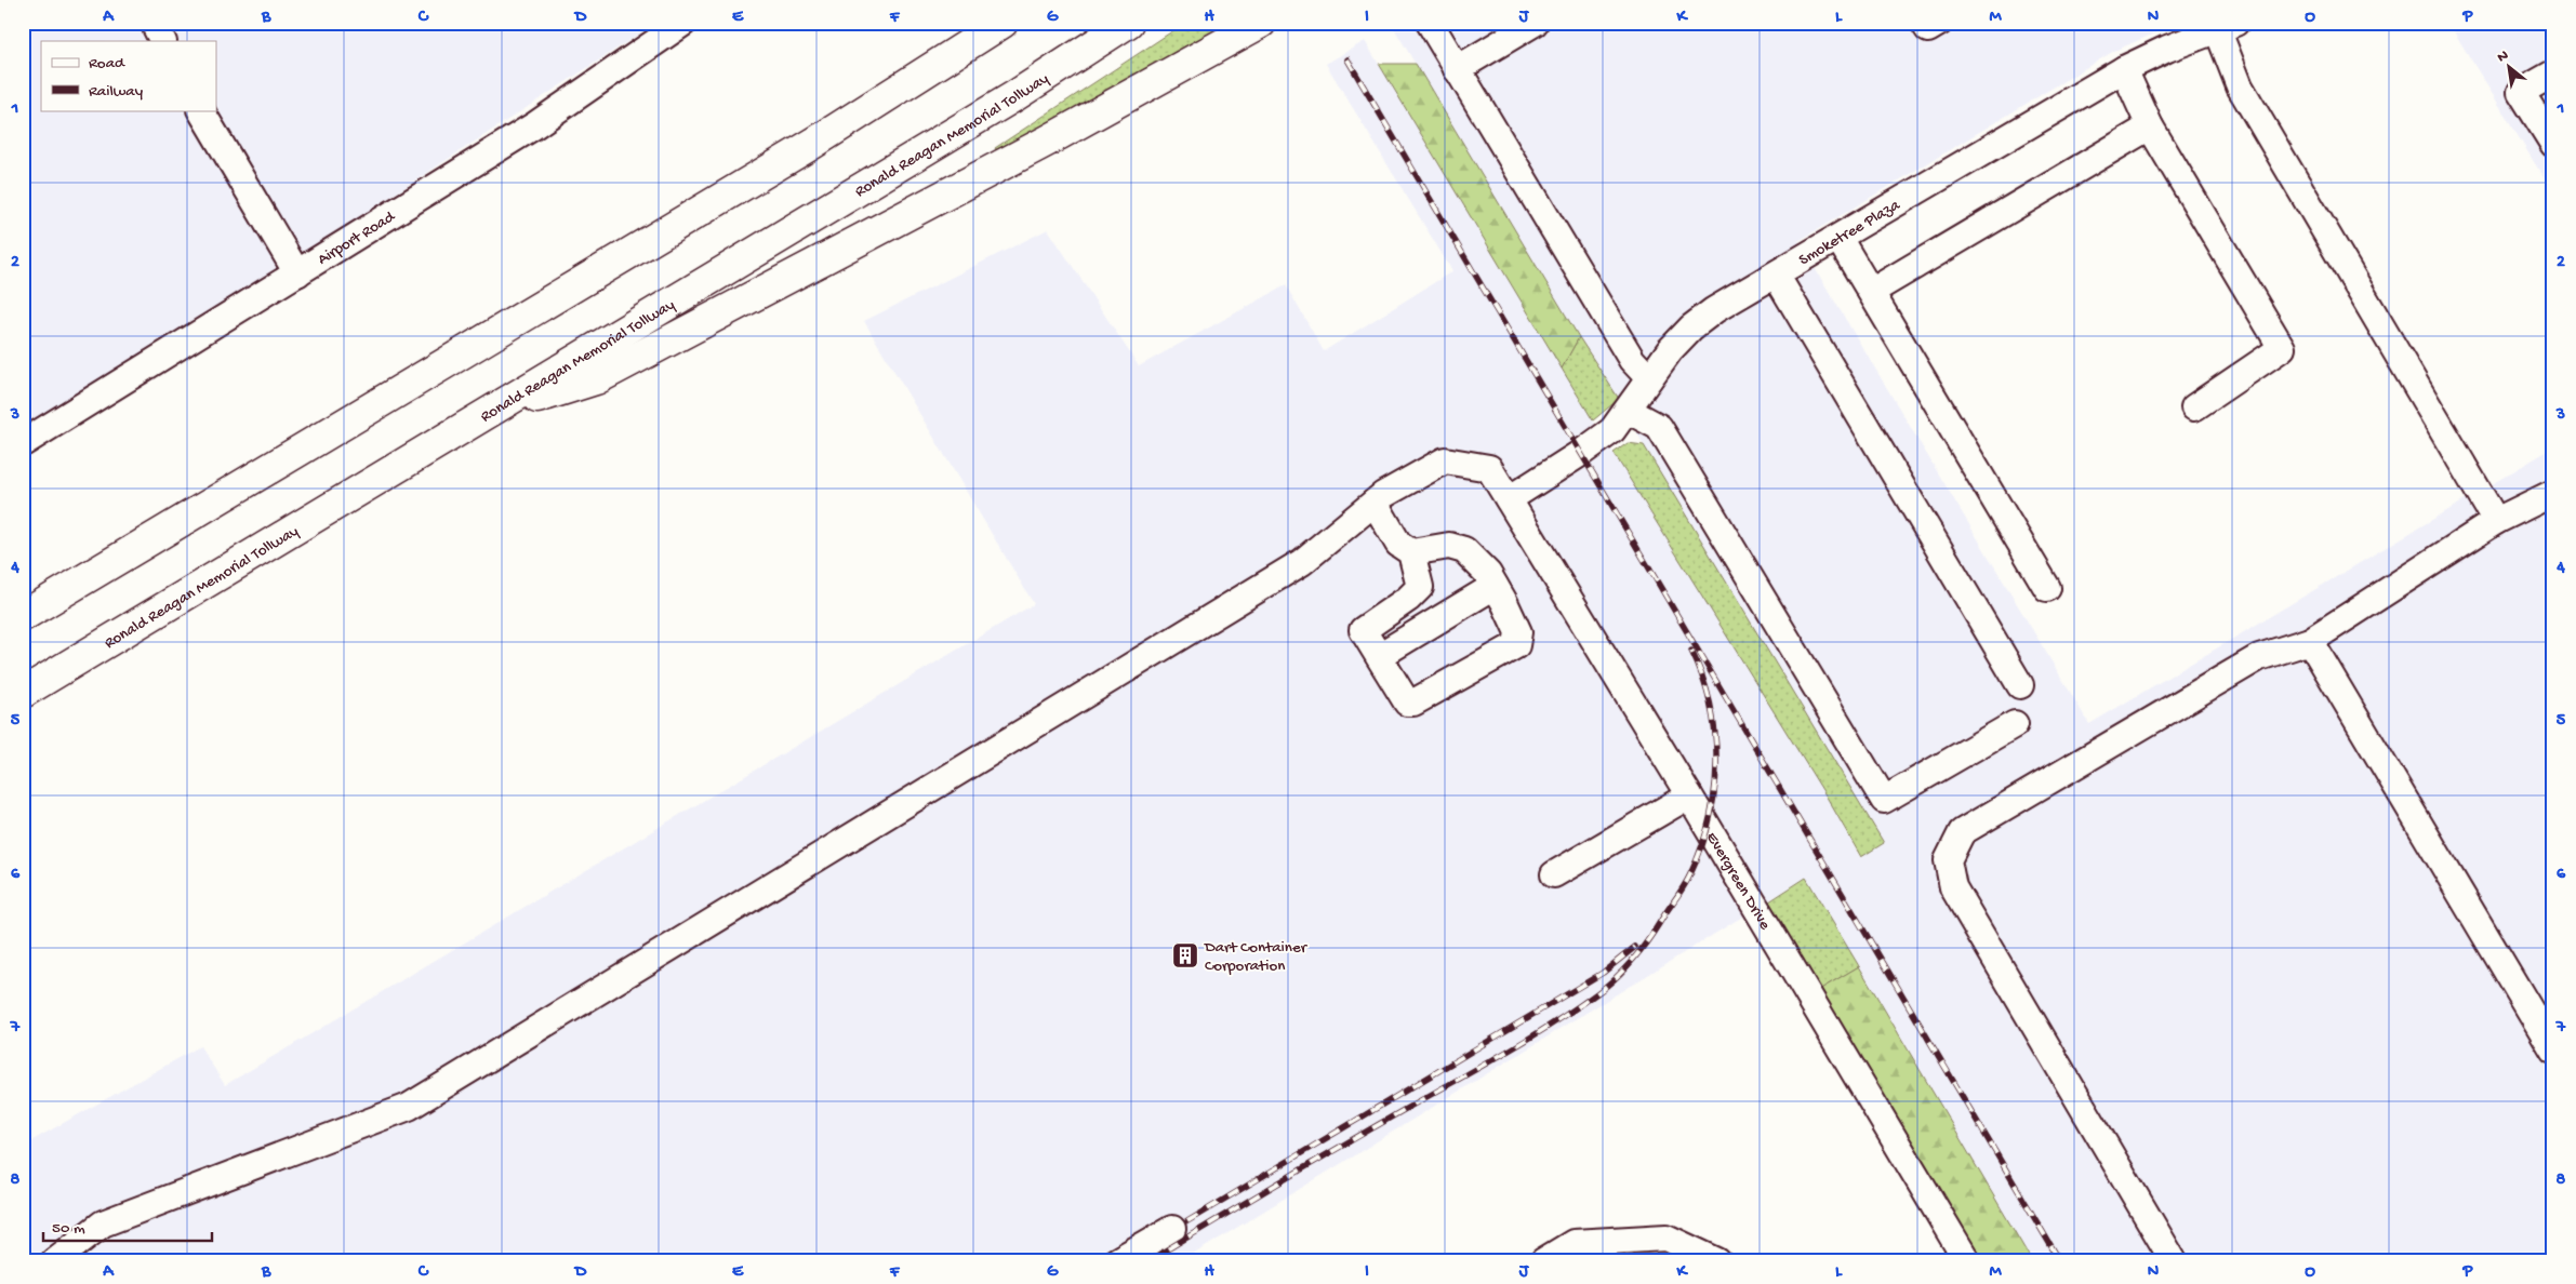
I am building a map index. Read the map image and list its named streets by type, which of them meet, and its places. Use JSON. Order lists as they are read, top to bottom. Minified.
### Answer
{"streets":{"highway":["Ronald Reagan Memorial Tollway"],"street":["Smoketree Plaza","Airport Road","Evergreen Drive"]},"crossings":[["Smoketree Plaza","Evergreen Drive"]],"places":{"building":["Dart Container Corporation"]},"legend":["Road","Railway"],"scale_bar":"50 m","north":"top left","grid":{"columns":["A","B","C","D","E","F","G","H","I","J","K","L","M","N","O","P"],"rows":["1","2","3","4","5","6","7","8"]}}
